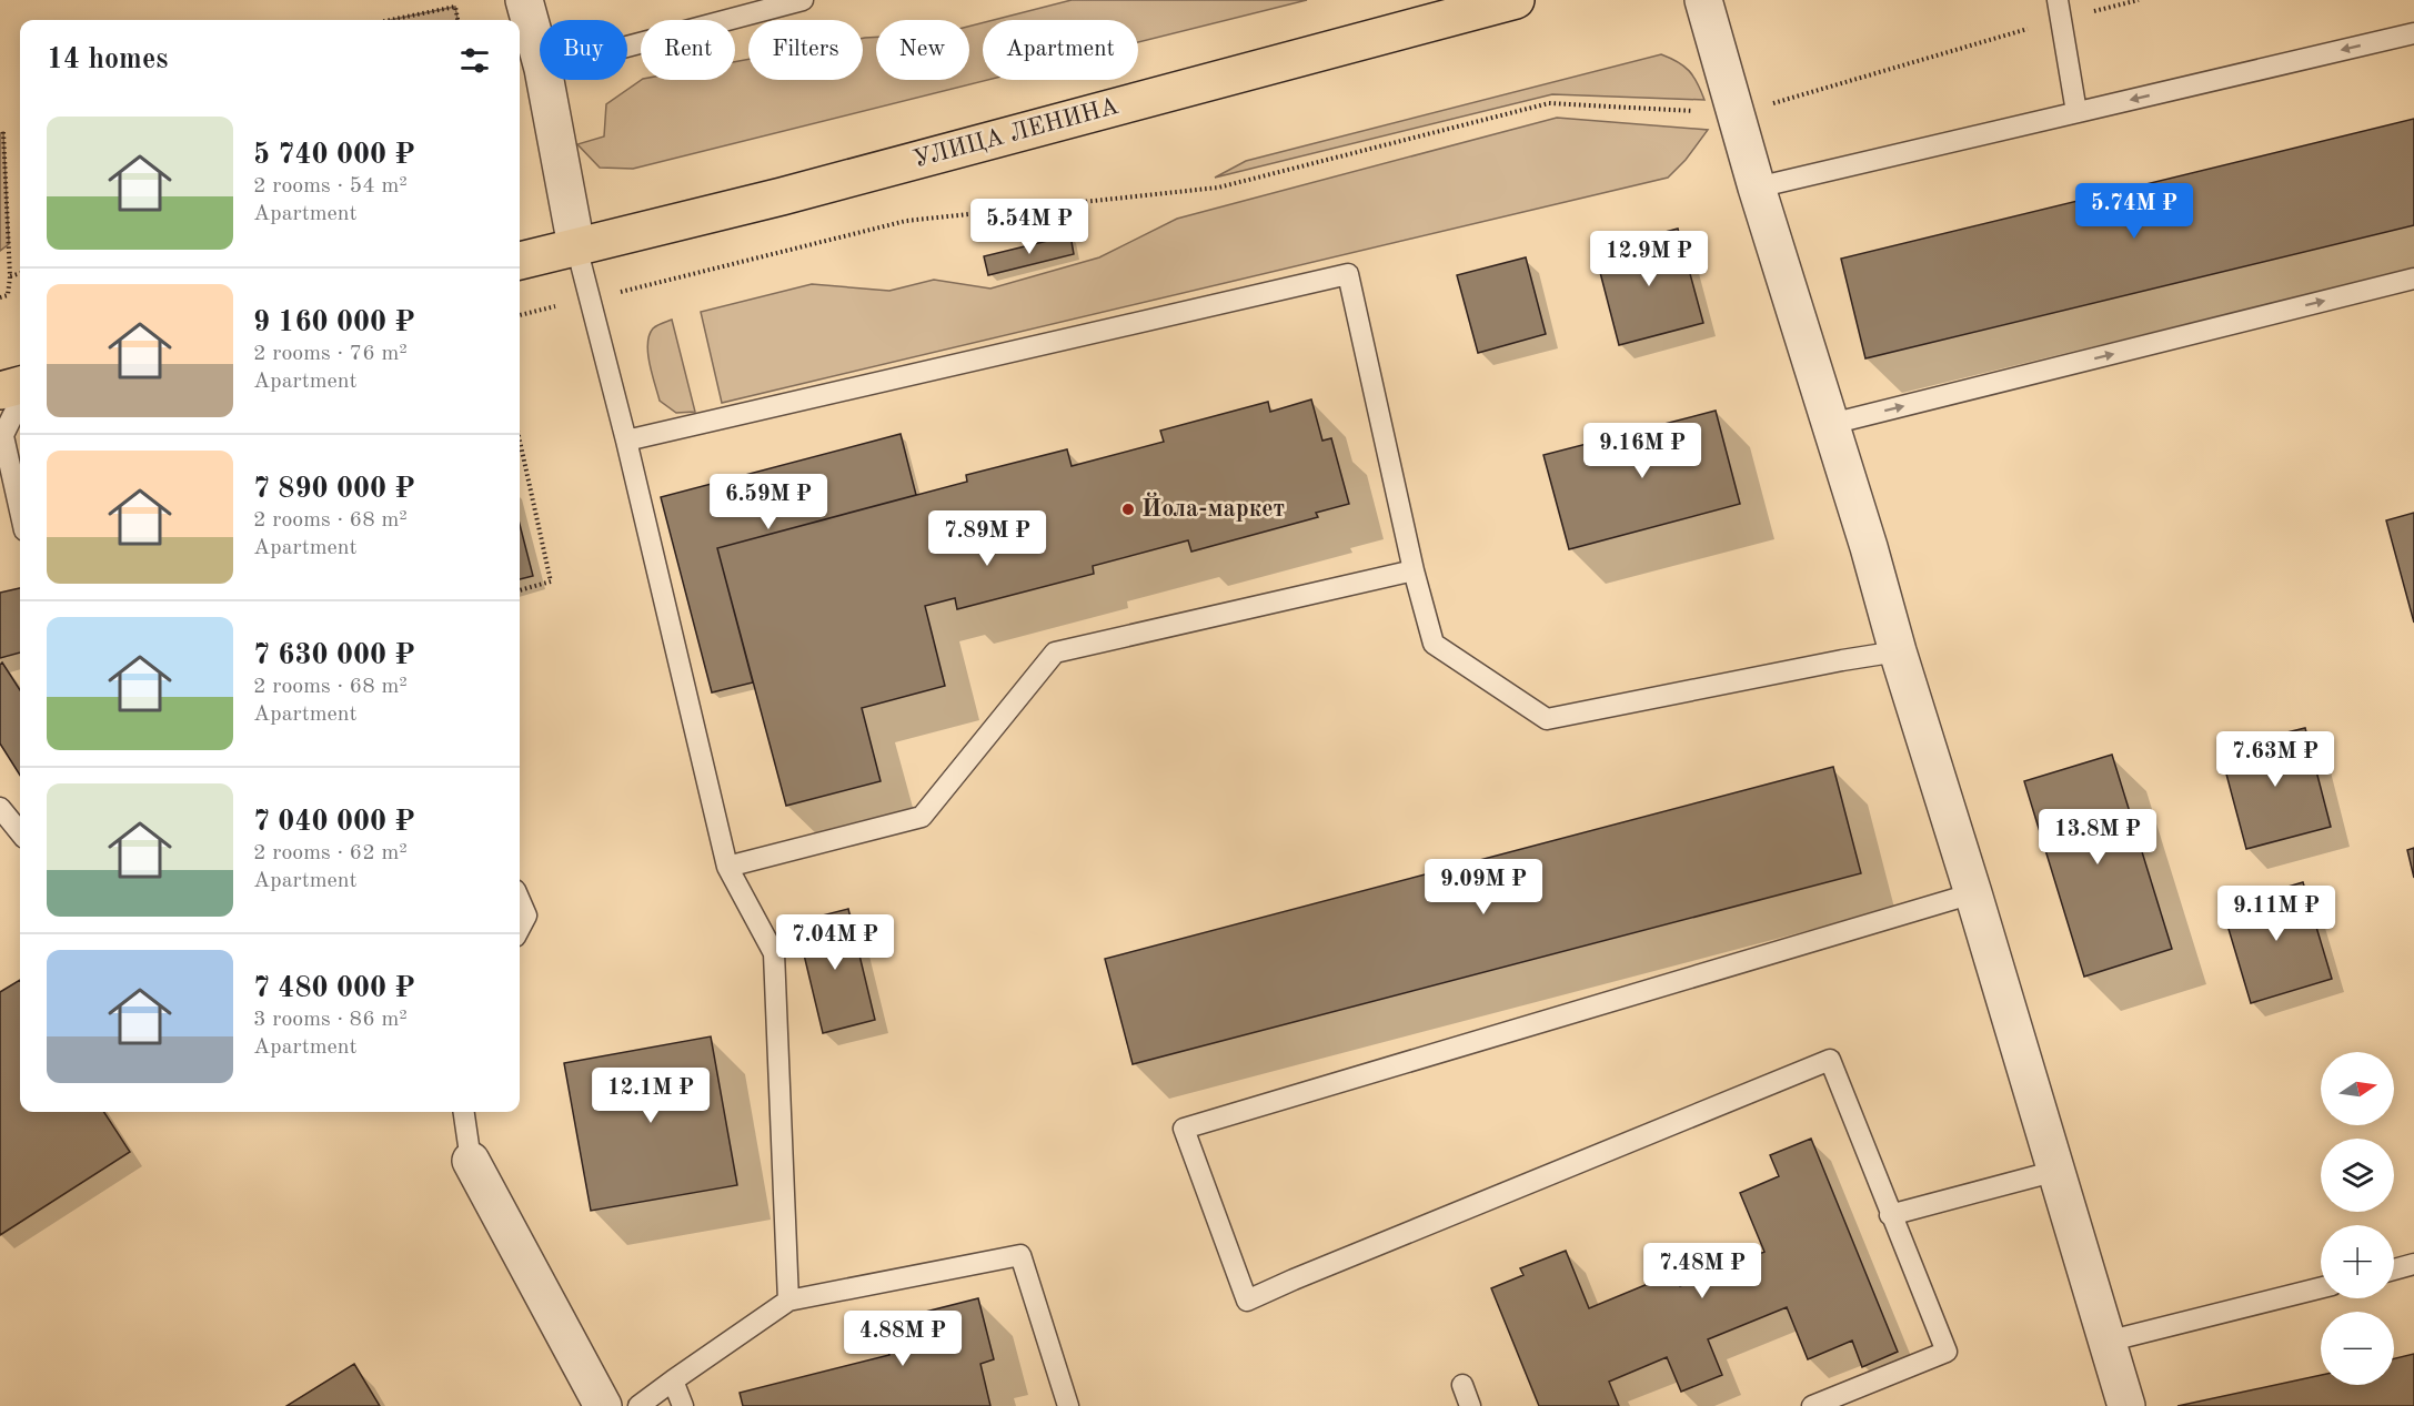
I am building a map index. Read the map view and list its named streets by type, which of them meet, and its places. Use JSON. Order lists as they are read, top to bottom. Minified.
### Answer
{"streets":{"main road":["УЛИЦА ЛЕНИНА"]},"places":["Йола-маркет"],"north":"right","page":{"chip":["Buy","Rent","Filters","New","Apartment"],"heading":"14 homes","list":[{"name":"5 740 000 ₽","note":"2 rooms · 54 m² · Apartment"},{"name":"9 160 000 ₽","note":"2 rooms · 76 m² · Apartment"},{"name":"7 890 000 ₽","note":"2 rooms · 68 m² · Apartment"},{"name":"7 630 000 ₽","note":"2 rooms · 68 m² · Apartment"},{"name":"7 040 000 ₽","note":"2 rooms · 62 m² · Apartment"},{"name":"7 480 000 ₽","note":"3 rooms · 86 m² · Apartment"}],"price":["5.74M ₽","5.54M ₽","12.9M ₽","9.16M ₽","6.59M ₽","7.89M ₽","7.63M ₽","13.8M ₽","9.09M ₽","9.11M ₽","7.04M ₽","12.1M ₽","7.48M ₽","4.88M ₽"],"map_buttons":["+","−"]}}
